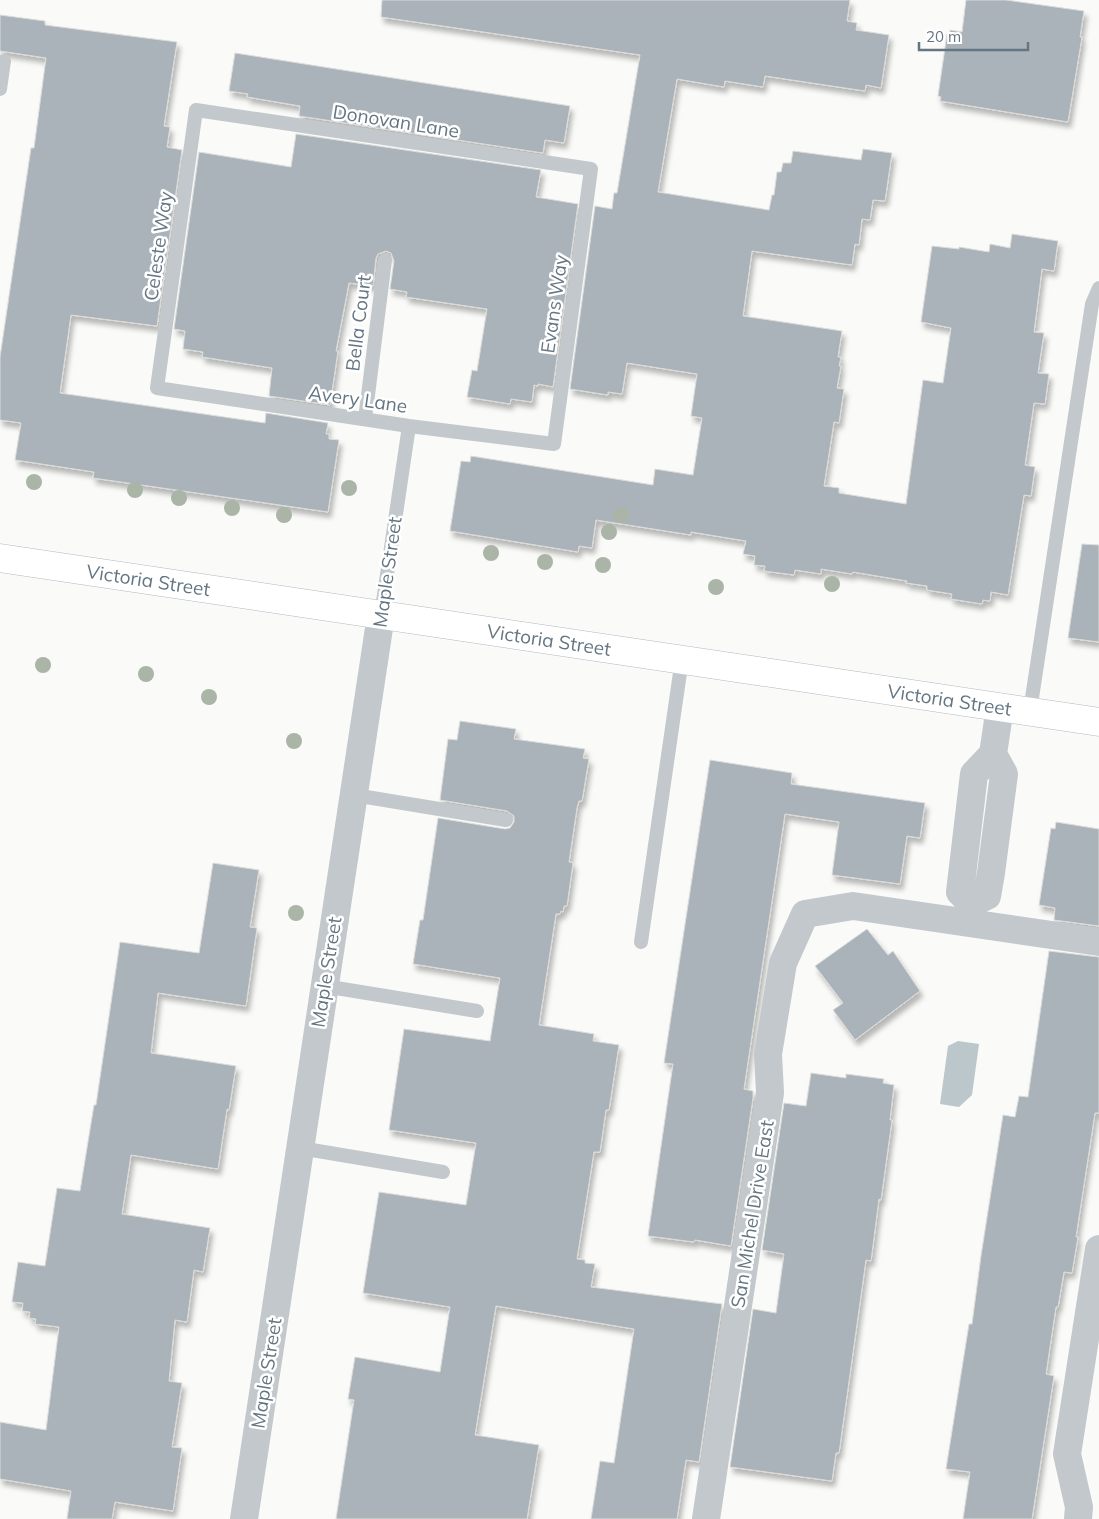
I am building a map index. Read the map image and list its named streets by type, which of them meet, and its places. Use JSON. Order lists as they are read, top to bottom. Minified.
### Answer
{"streets":{"main road":["Victoria Street"],"street":["Maple Street","San Michel Drive East"],"lane":["Donovan Lane","Celeste Way","Evans Way","Bella Court","Avery Lane"]},"crossings":[["Donovan Lane","Celeste Way"],["Donovan Lane","Evans Way"],["Celeste Way","Avery Lane"],["Evans Way","Avery Lane"],["Bella Court","Avery Lane"],["Avery Lane","Maple Street"],["Maple Street","Victoria Street"]],"scale_bar":"20 m"}
